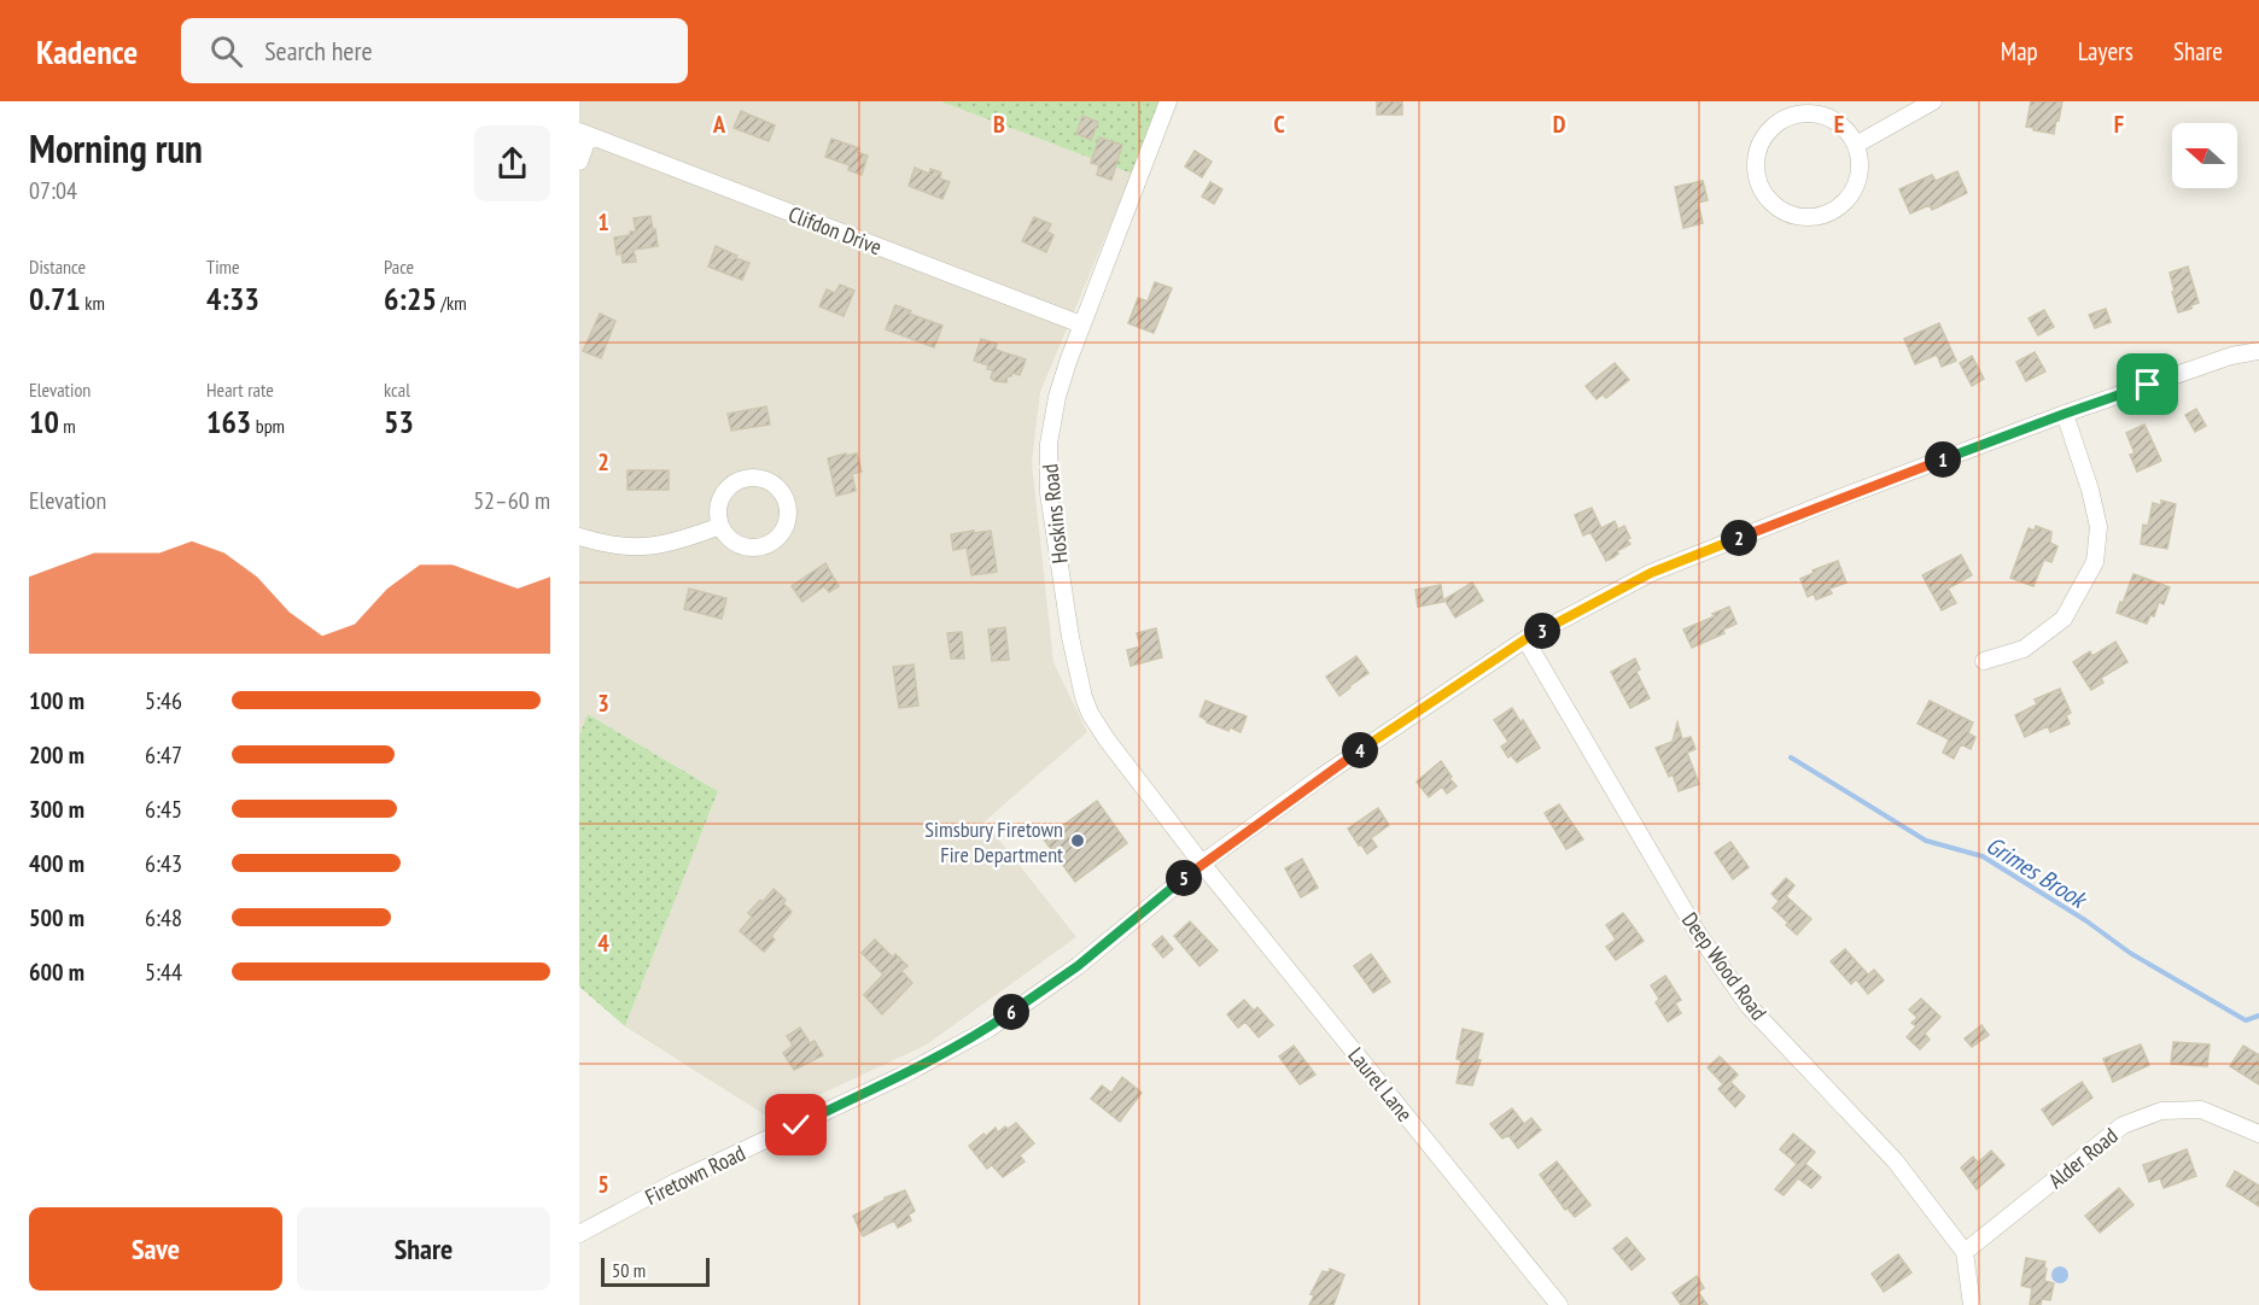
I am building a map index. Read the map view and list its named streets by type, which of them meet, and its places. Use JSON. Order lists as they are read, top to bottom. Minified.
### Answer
{"streets":{"street":["Clifdon Drive","Hoskins Road","Deep Wood Road","Laurel Lane","Alder Road","Firetown Road"]},"crossings":[["Clifdon Drive","Hoskins Road"],["Hoskins Road","Laurel Lane"],["Hoskins Road","Firetown Road"],["Deep Wood Road","Alder Road"],["Deep Wood Road","Firetown Road"],["Laurel Lane","Firetown Road"]],"water":["Grimes Brook"],"places":["Simsbury Firetown Fire Department"],"scale_bar":"50 m","north":"left","page":{"header":"Kadence","search":"Search here","nav":["Map","Layers","Share"],"heading":["Morning run","07:04"],"stats":[["Distance","0.71 km"],["Time","4:33"],["Pace","6:25 /km"],["Elevation","10 m"],["Heart rate","163 bpm"],["kcal","53"]],"pins":["1","2","3","4","5","6"],"chart":["Elevation","52–60 m"],"list":[{"name":"100 m","note":"5:46"},{"name":"200 m","note":"6:47"},{"name":"300 m","note":"6:45"},{"name":"400 m","note":"6:43"},{"name":"500 m","note":"6:48"},{"name":"600 m","note":"5:44"}],"buttons":["Save","Share"],"scale":"50 m"},"grid":{"columns":["A","B","C","D","E","F"],"rows":["1","2","3","4","5"]}}
